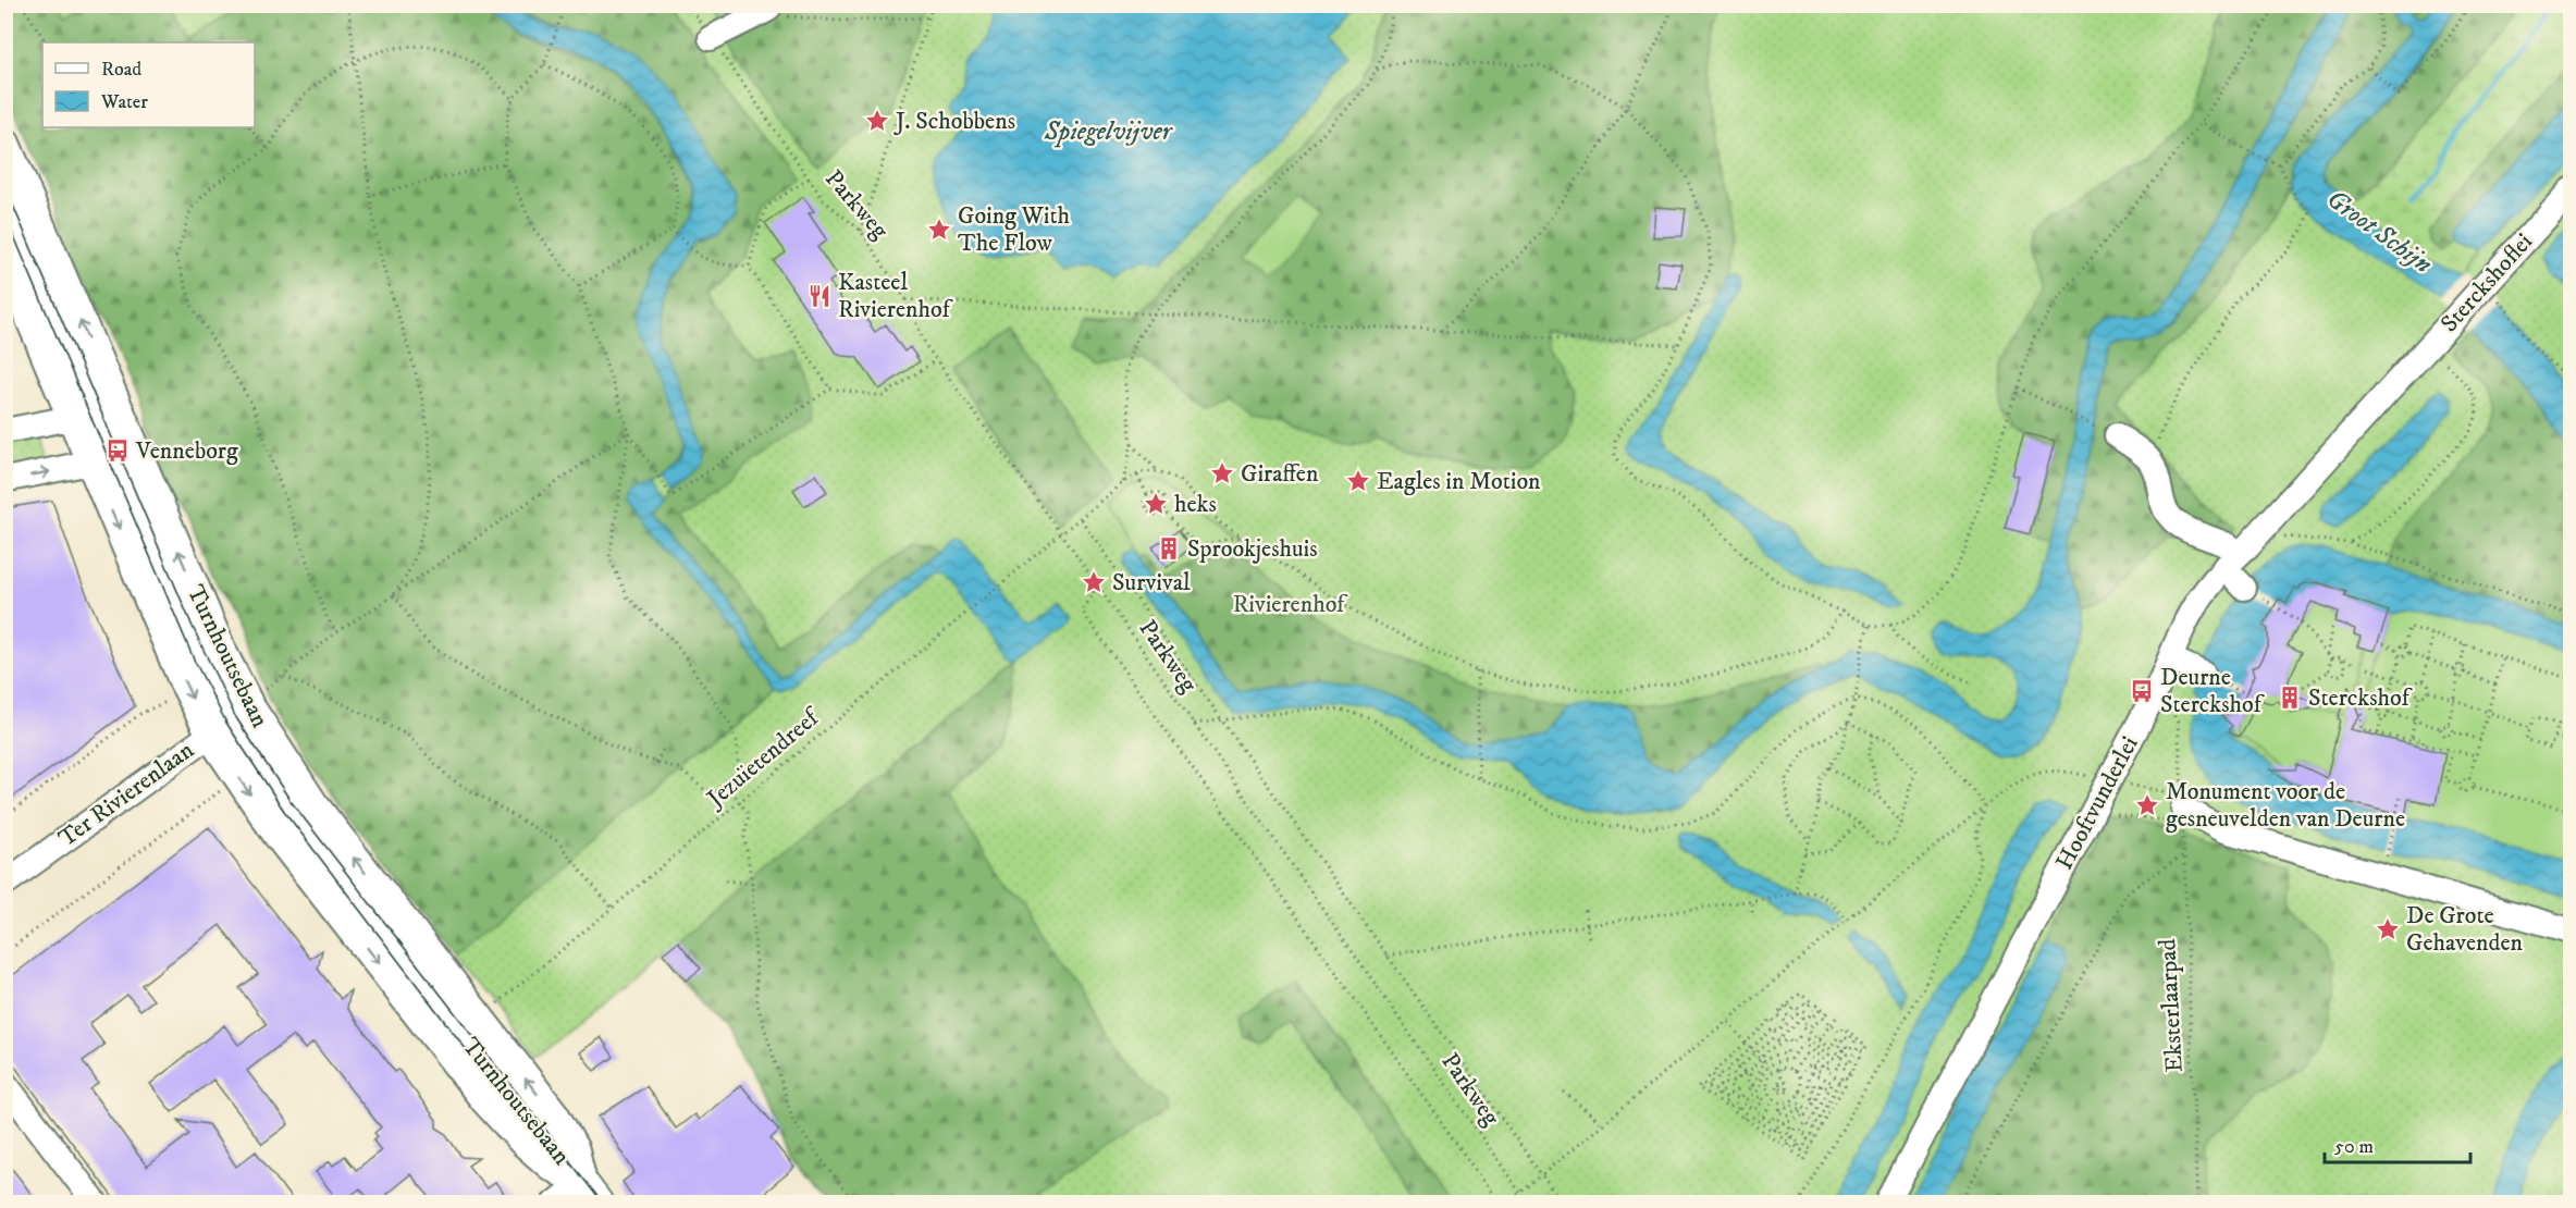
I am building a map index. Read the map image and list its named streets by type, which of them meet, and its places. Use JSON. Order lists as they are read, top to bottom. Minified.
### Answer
{"streets":{"main road":["Turnhoutsebaan"],"street":["Sterckshoflei","Ter Rivierenlaan","Hooftvunderlei"],"path":["Parkweg","Jezuïetendreef","Eksterlaarpad"]},"crossings":[["Parkweg","Jezuïetendreef"],["Sterckshoflei","Hooftvunderlei"],["Turnhoutsebaan","Ter Rivierenlaan"]],"water":["Spiegelvijver","Groot Schijn"],"parks":["Rivierenhof"],"places":{"place":["J. Schobbens","Going With The Flow","Giraffen","Eagles in Motion","heks","Survival","Monument voor de gesneuvelden van Deurne","De Grote Gehavenden"],"restaurant":["Kasteel Rivierenhof"],"bus stop":["Venneborg","Deurne Sterckshof"],"building":["Sprookjeshuis","Sterckshof"]},"legend":["Road","Water"],"scale_bar":"50 m"}
